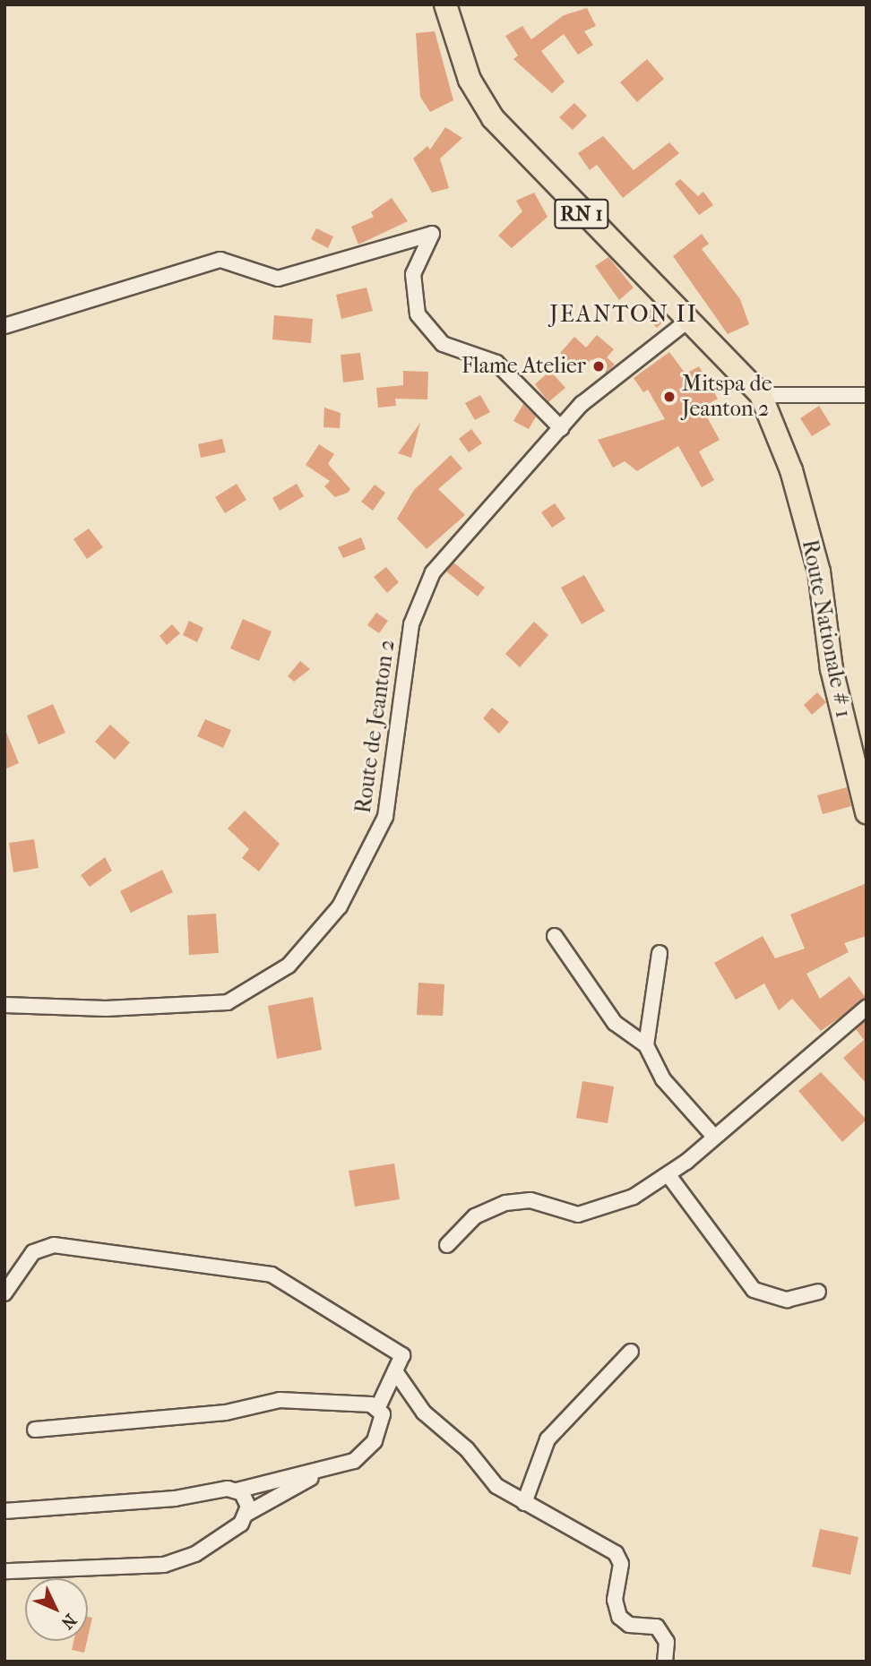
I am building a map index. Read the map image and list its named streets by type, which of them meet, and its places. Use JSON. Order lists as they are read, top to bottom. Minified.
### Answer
{"streets":{"main road":["RN 1","Route Nationale # 1"],"street":["Route de Jeanton 2"]},"crossings":[["Route Nationale # 1","Route de Jeanton 2"]],"districts":["JEANTON II"],"places":["Flame Atelier","Mitspa de Jeanton 2"],"north":"bottom right"}
